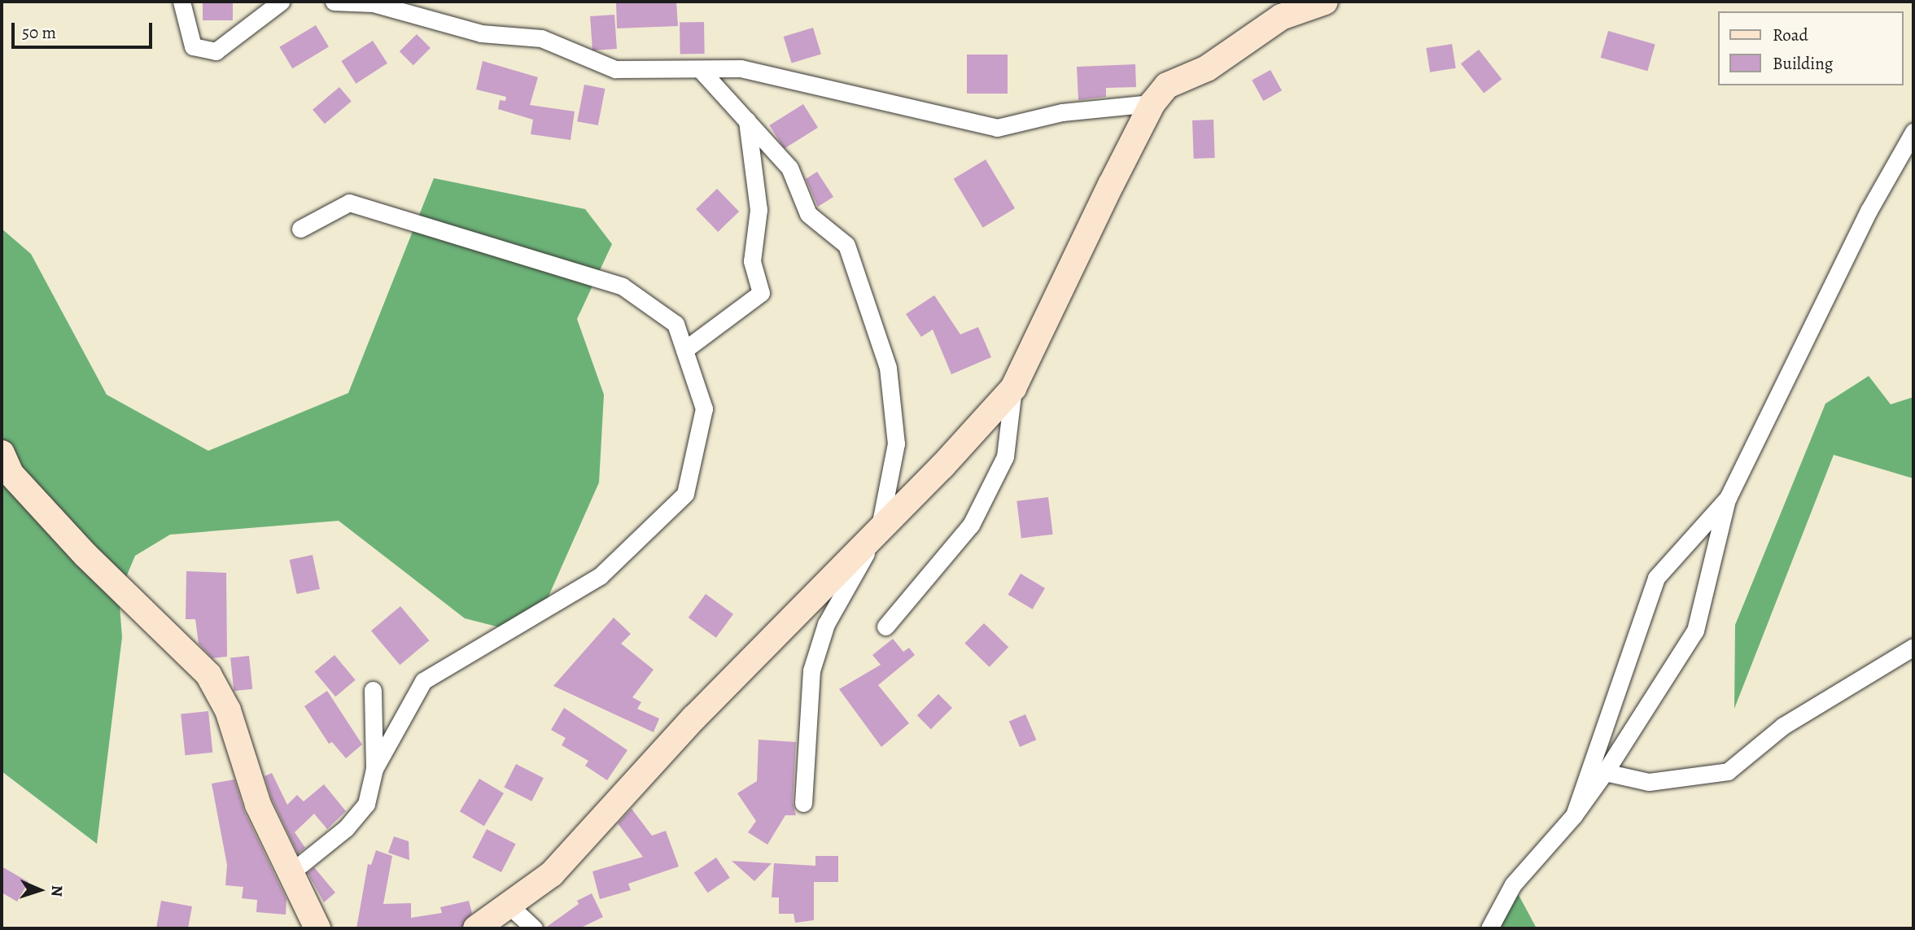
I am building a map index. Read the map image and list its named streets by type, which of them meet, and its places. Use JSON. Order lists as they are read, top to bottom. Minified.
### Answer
{"legend":["Road","Building"],"scale_bar":"50 m","north":"right"}
